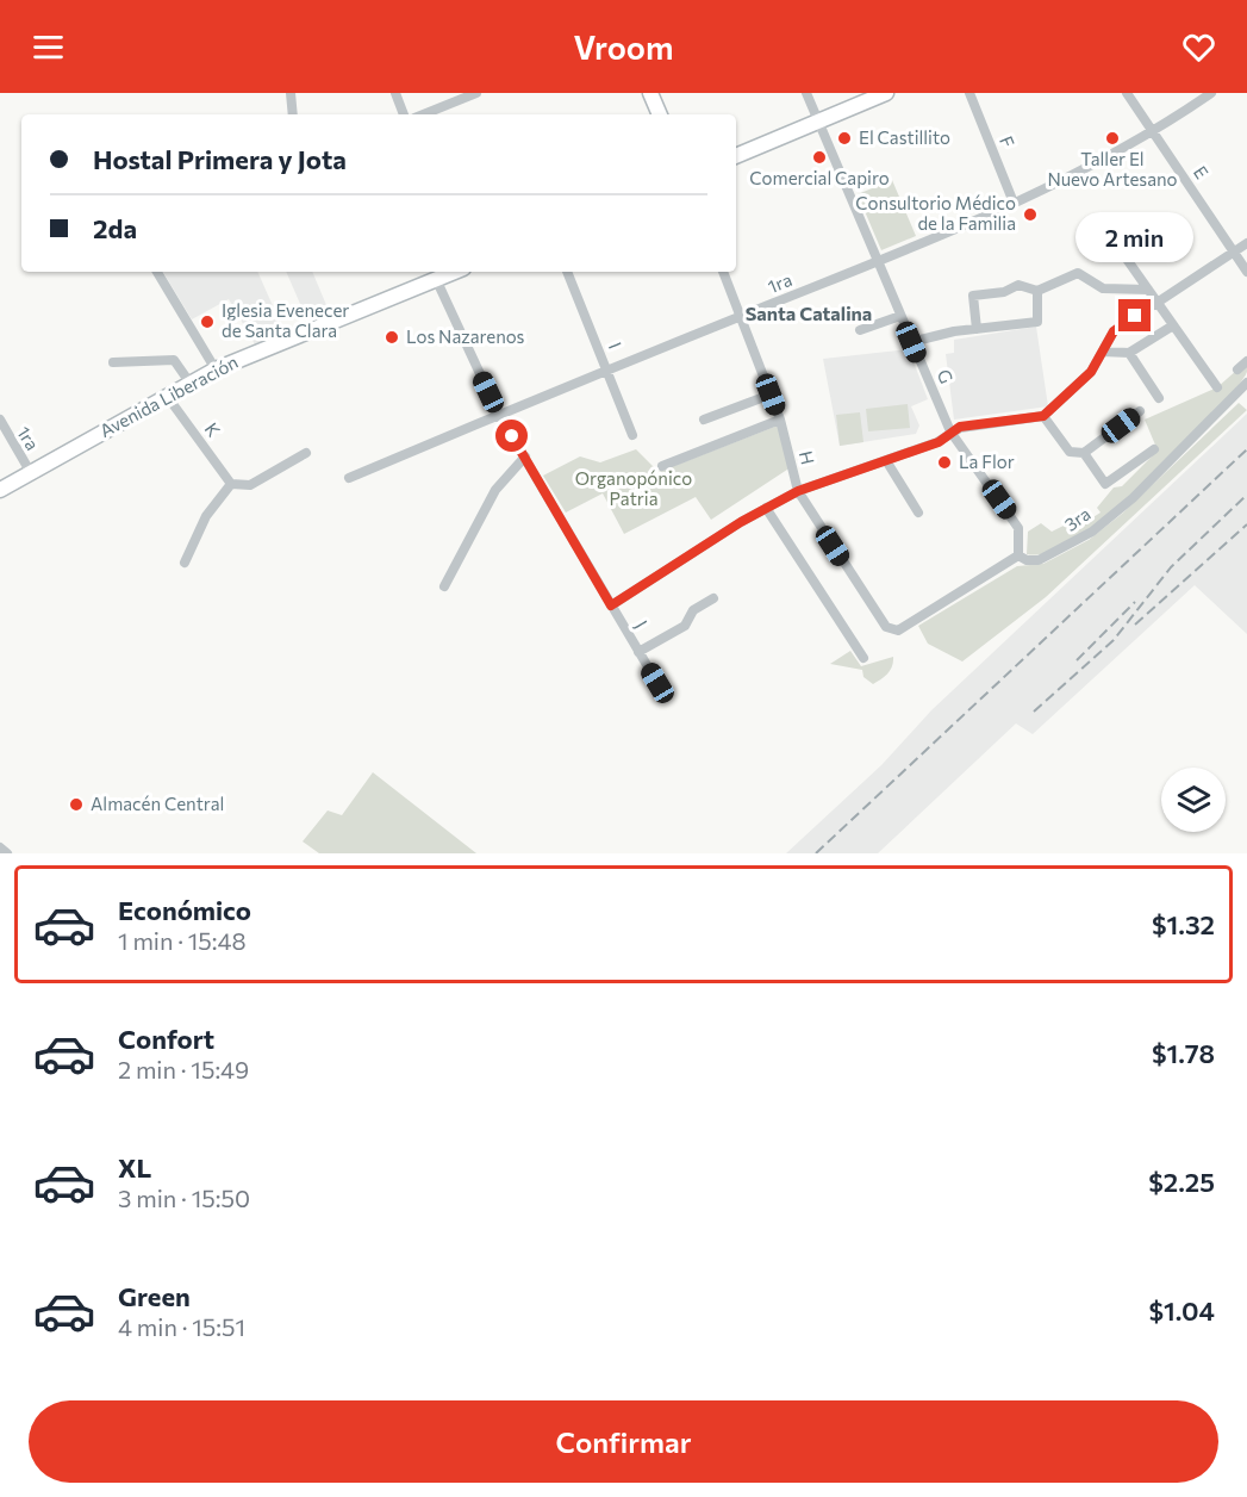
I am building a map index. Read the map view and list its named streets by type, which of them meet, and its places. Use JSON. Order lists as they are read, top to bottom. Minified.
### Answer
{"streets":{"main road":["Avenida Liberación"],"street":["F","E","1ra","I","G","K","H","3ra","J"]},"crossings":[["F","1ra"],["E","1ra"],["1ra","I"],["1ra","G"],["1ra","Avenida Liberación"],["1ra","H"],["1ra","J"],["G","3ra"],["Avenida Liberación","K"],["Avenida Liberación","J"],["H","3ra"]],"districts":["Santa Catalina"],"parks":["Organopónico Patria"],"places":["El Castillito","Taller El Nuevo Artesano","Comercial Capiro","Consultorio Médico de la Familia","Iglesia Evenecer de Santa Clara","Los Nazarenos","La Flor","Almacén Central"],"page":{"header":"Vroom","banner":["Hostal Primera y Jota","2da"],"bubble":"2 min","list":[{"name":"Económico","note":"1 min · 15:48","value":"$1.32"},{"name":"Confort","note":"2 min · 15:49","value":"$1.78"},{"name":"XL","note":"3 min · 15:50","value":"$2.25"},{"name":"Green","note":"4 min · 15:51","value":"$1.04"}],"buttons":"Confirmar"}}
